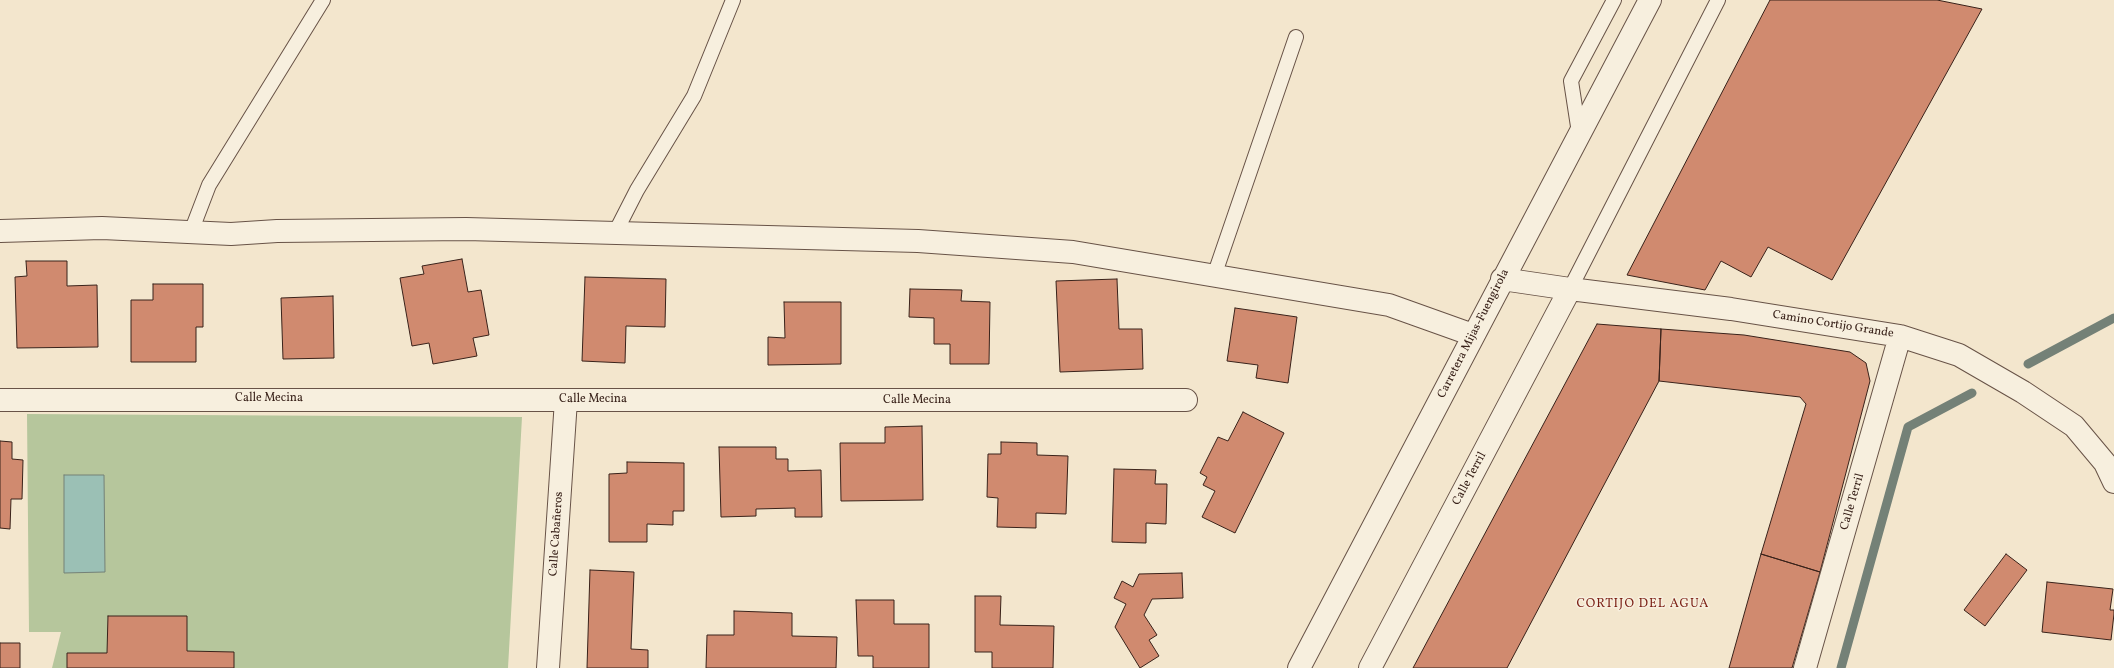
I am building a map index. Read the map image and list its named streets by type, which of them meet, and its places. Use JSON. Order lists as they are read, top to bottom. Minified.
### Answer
{"streets":{"street":["Camino Cortijo Grande","Carretera Mijas-Fuengirola","Calle Mecina","Calle Terril","Calle Cabañeros"]},"crossings":[["Camino Cortijo Grande","Carretera Mijas-Fuengirola"],["Camino Cortijo Grande","Calle Terril"],["Calle Mecina","Calle Cabañeros"]],"districts":["CORTIJO DEL AGUA"]}
